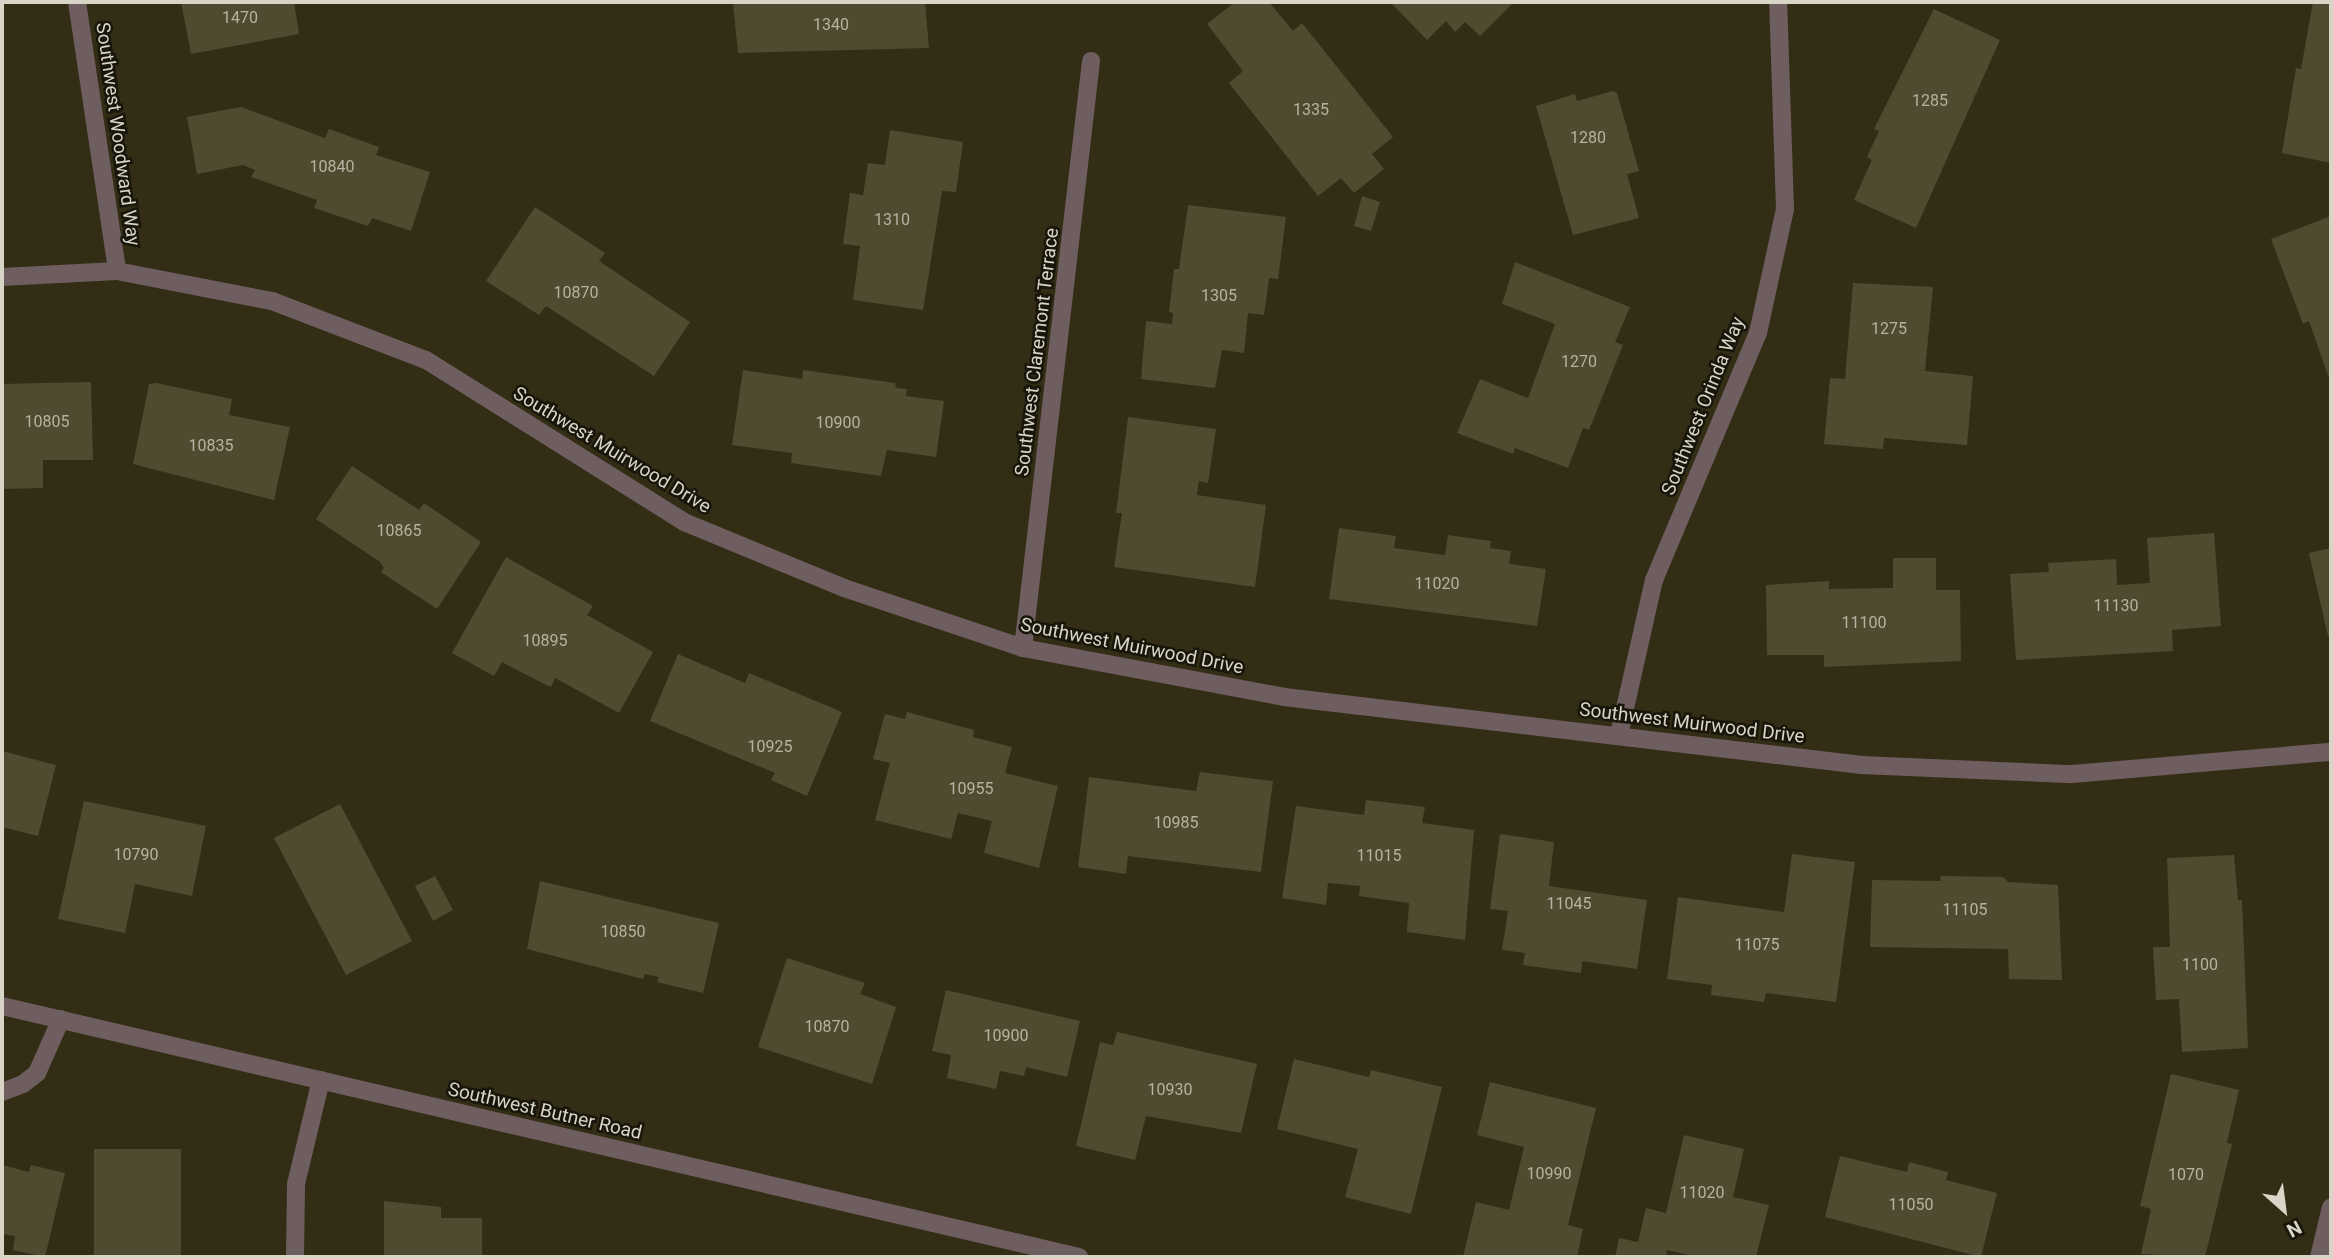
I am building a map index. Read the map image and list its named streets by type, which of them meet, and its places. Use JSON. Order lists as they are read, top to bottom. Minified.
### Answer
{"streets":{"street":["Southwest Woodward Way","Southwest Claremont Terrace","Southwest Orinda Way","Southwest Muirwood Drive","Southwest Butner Road"]},"crossings":[["Southwest Woodward Way","Southwest Muirwood Drive"],["Southwest Claremont Terrace","Southwest Muirwood Drive"],["Southwest Orinda Way","Southwest Muirwood Drive"]],"house_numbers":["1470","1340","1285","1335","1280","10840","1310","10870","1305","1275","1270","10805","10900","10835","10865","11020","11130","11100","10895","10925","10955","10985","10790","11015","11045","11105","10850","11075","1100","10870","10900","10930","10990","1070","11020","11050"],"north":"bottom right"}
